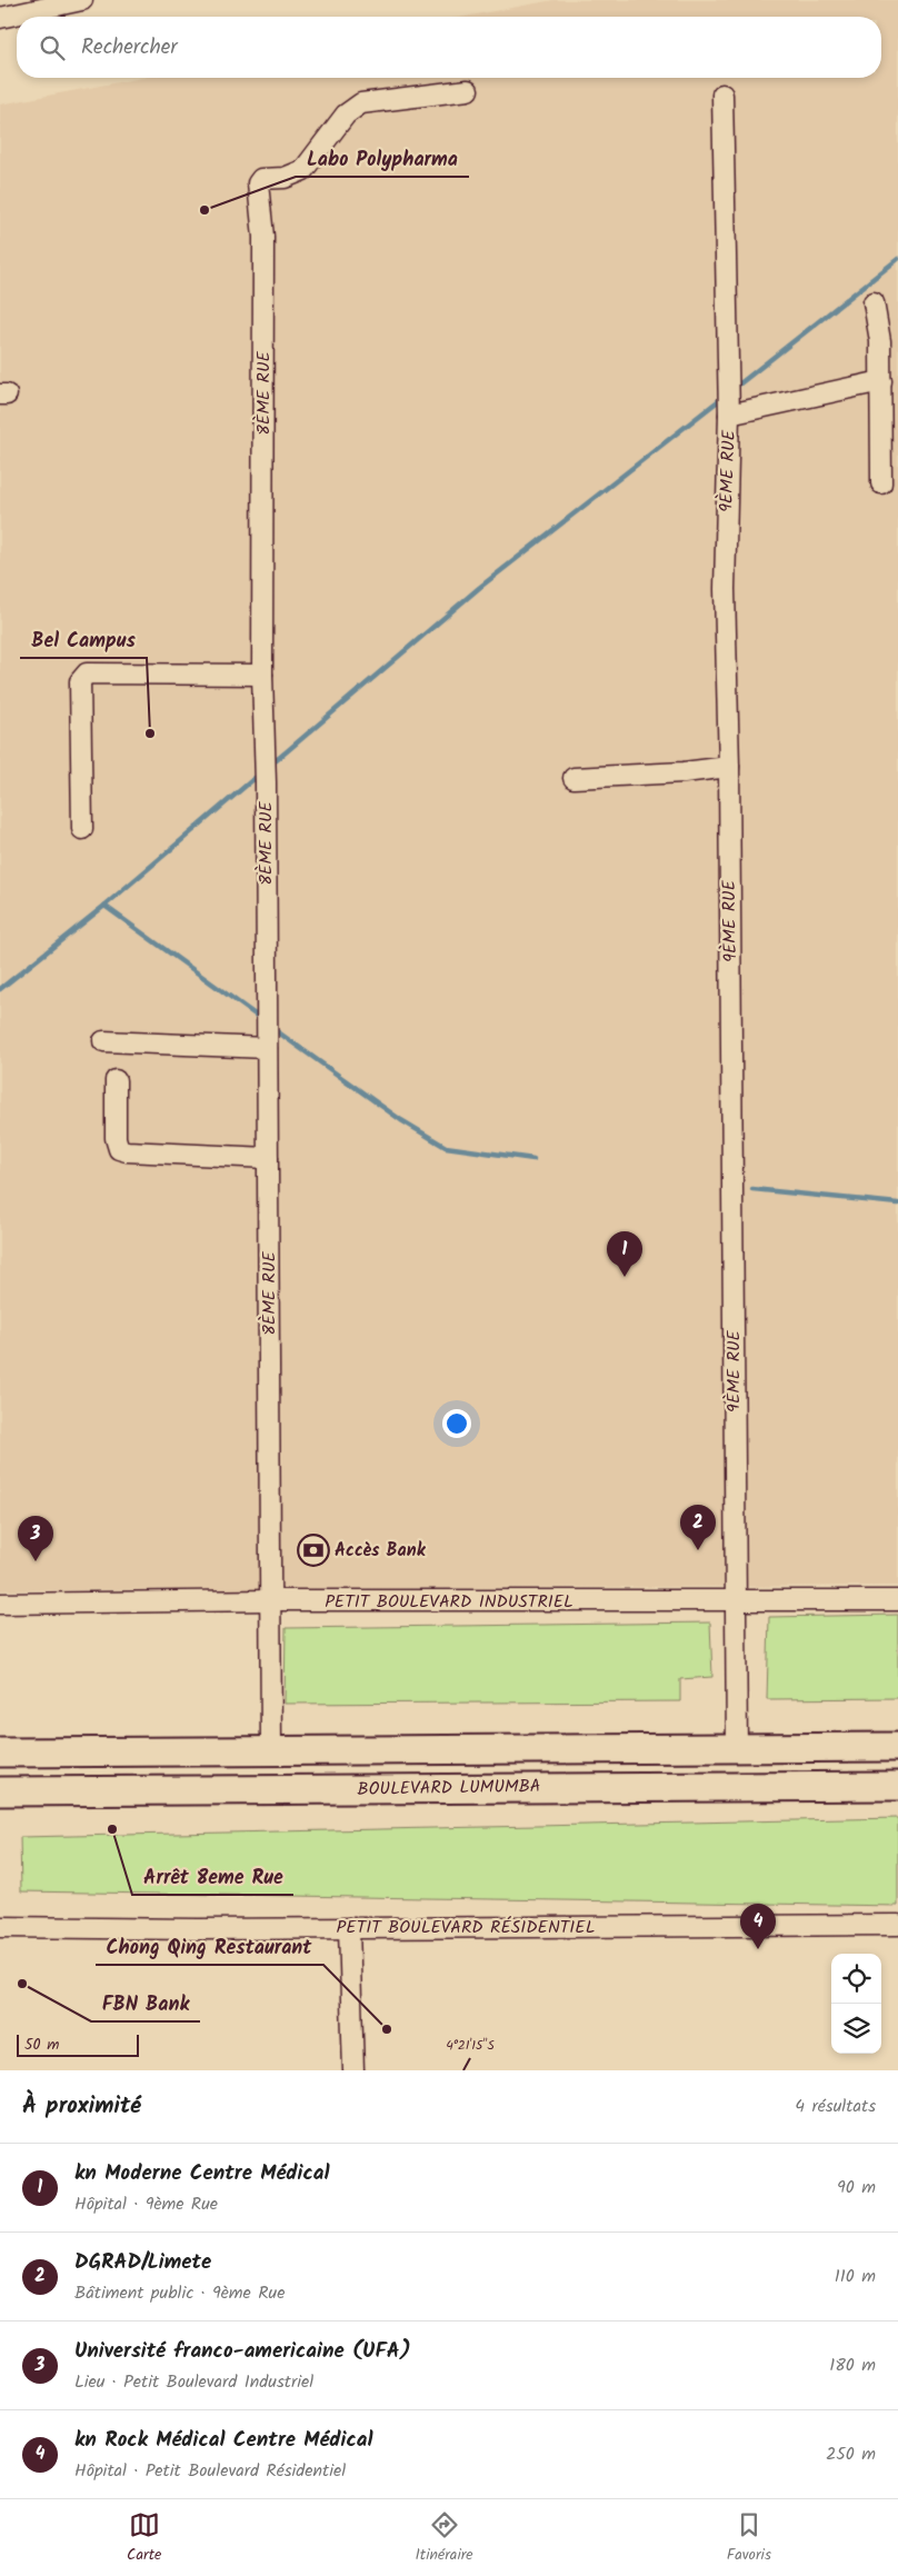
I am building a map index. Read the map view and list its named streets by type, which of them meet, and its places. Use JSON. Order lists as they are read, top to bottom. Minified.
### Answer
{"streets":{"highway":["BOULEVARD LUMUMBA"],"street":["8ÈME RUE","9ÈME RUE","PETIT BOULEVARD INDUSTRIEL","PETIT BOULEVARD RÉSIDENTIEL"]},"crossings":[["8ÈME RUE","PETIT BOULEVARD INDUSTRIEL"],["8ÈME RUE","BOULEVARD LUMUMBA"],["9ÈME RUE","PETIT BOULEVARD INDUSTRIEL"],["9ÈME RUE","BOULEVARD LUMUMBA"]],"places":{"other":["Labo Polypharma","Bel Campus","Arrêt 8eme Rue","FBN Bank","Chong Qing Restaurant"],"bank":["Accès Bank"]},"scale_bar":"50 m","page":{"search":"Rechercher","pins":["1","2","3","4"],"scale":"50 m","heading":["À proximité","4 résultats"],"list":[{"mark":"1","name":"kn Moderne Centre Médical","note":"Hôpital · 9ème Rue","value":"90 m"},{"mark":"2","name":"DGRAD/Limete","note":"Bâtiment public · 9ème Rue","value":"110 m"},{"mark":"3","name":"Université franco-americaine (UFA)","note":"Lieu · Petit Boulevard Industriel","value":"180 m"},{"mark":"4","name":"kn Rock Médical Centre Médical","note":"Hôpital · Petit Boulevard Résidentiel","value":"250 m"}],"nav":["Carte","Itinéraire","Favoris"]},"coordinates":["4°21'15\"S"]}
